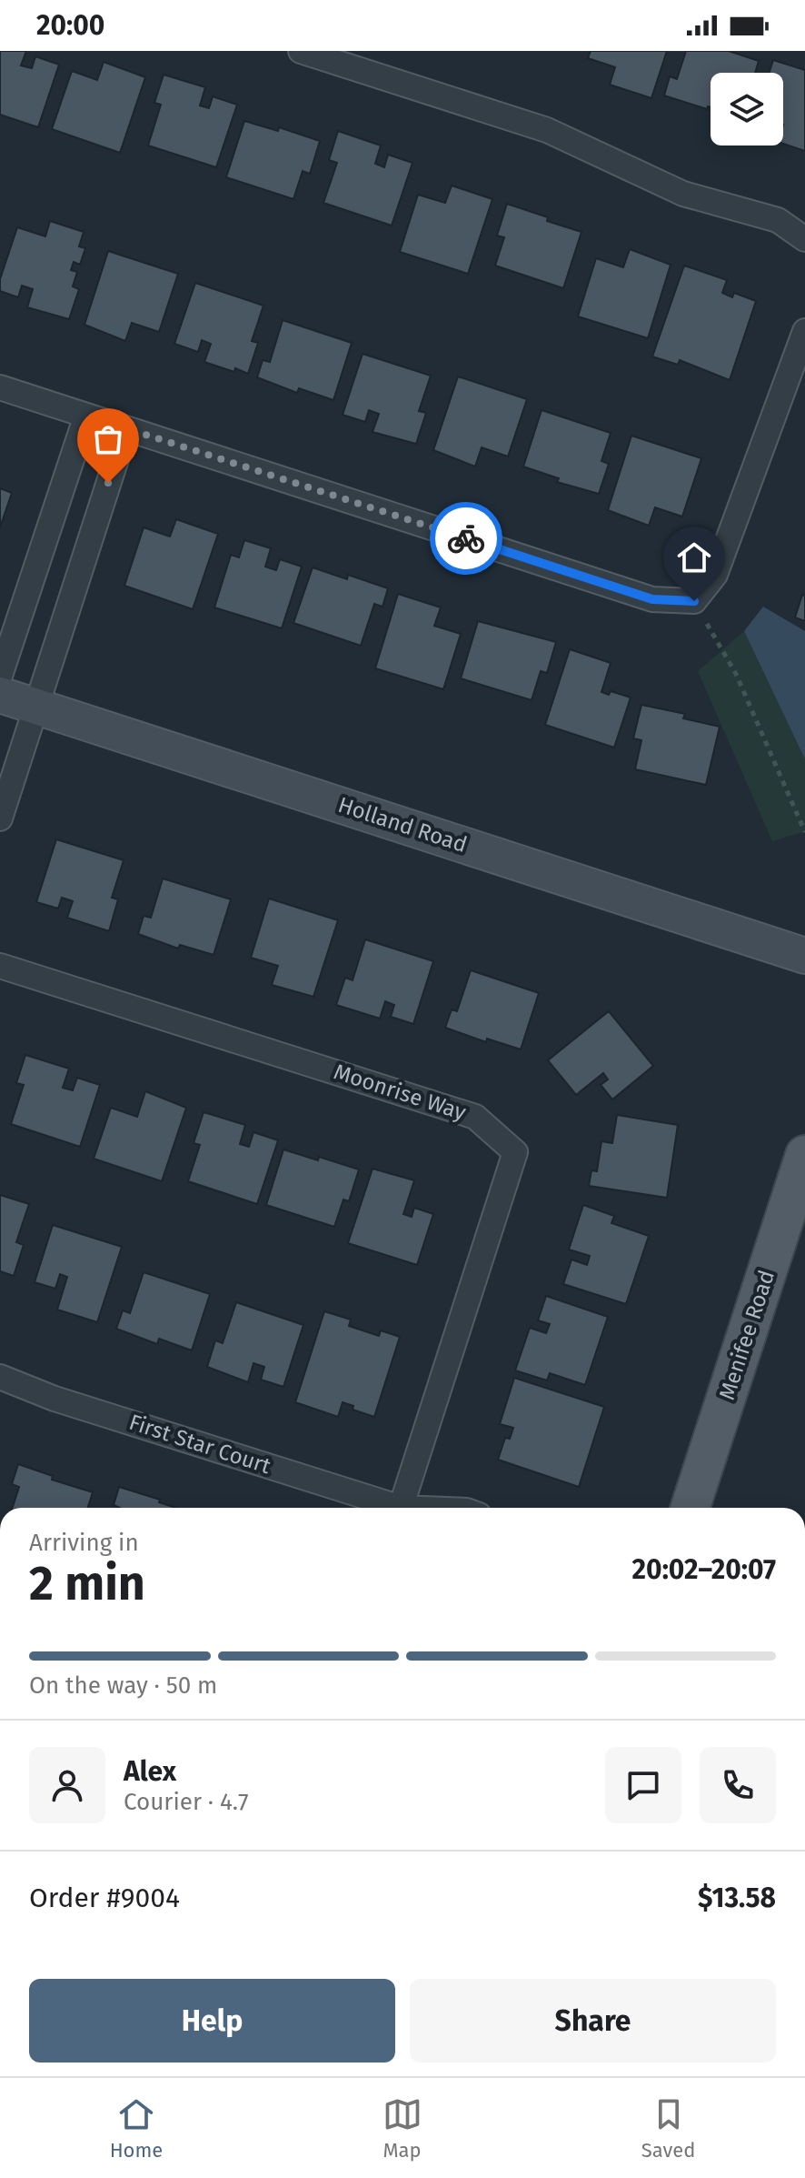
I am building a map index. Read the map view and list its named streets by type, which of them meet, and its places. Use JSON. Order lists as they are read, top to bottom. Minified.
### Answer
{"streets":{"main road":["Holland Road","Menifee Road"],"street":["Moonrise Way","First Star Court"]},"page":{"status":"20:00","heading":["2 min","Arriving in","20:02–20:07"],"panel":["Alex","Courier · 4.7","Order #9004","$13.58"],"bar":"On the way · 50 m","buttons":["Help","Share"],"tabs":["Home","Map","Saved"]}}
